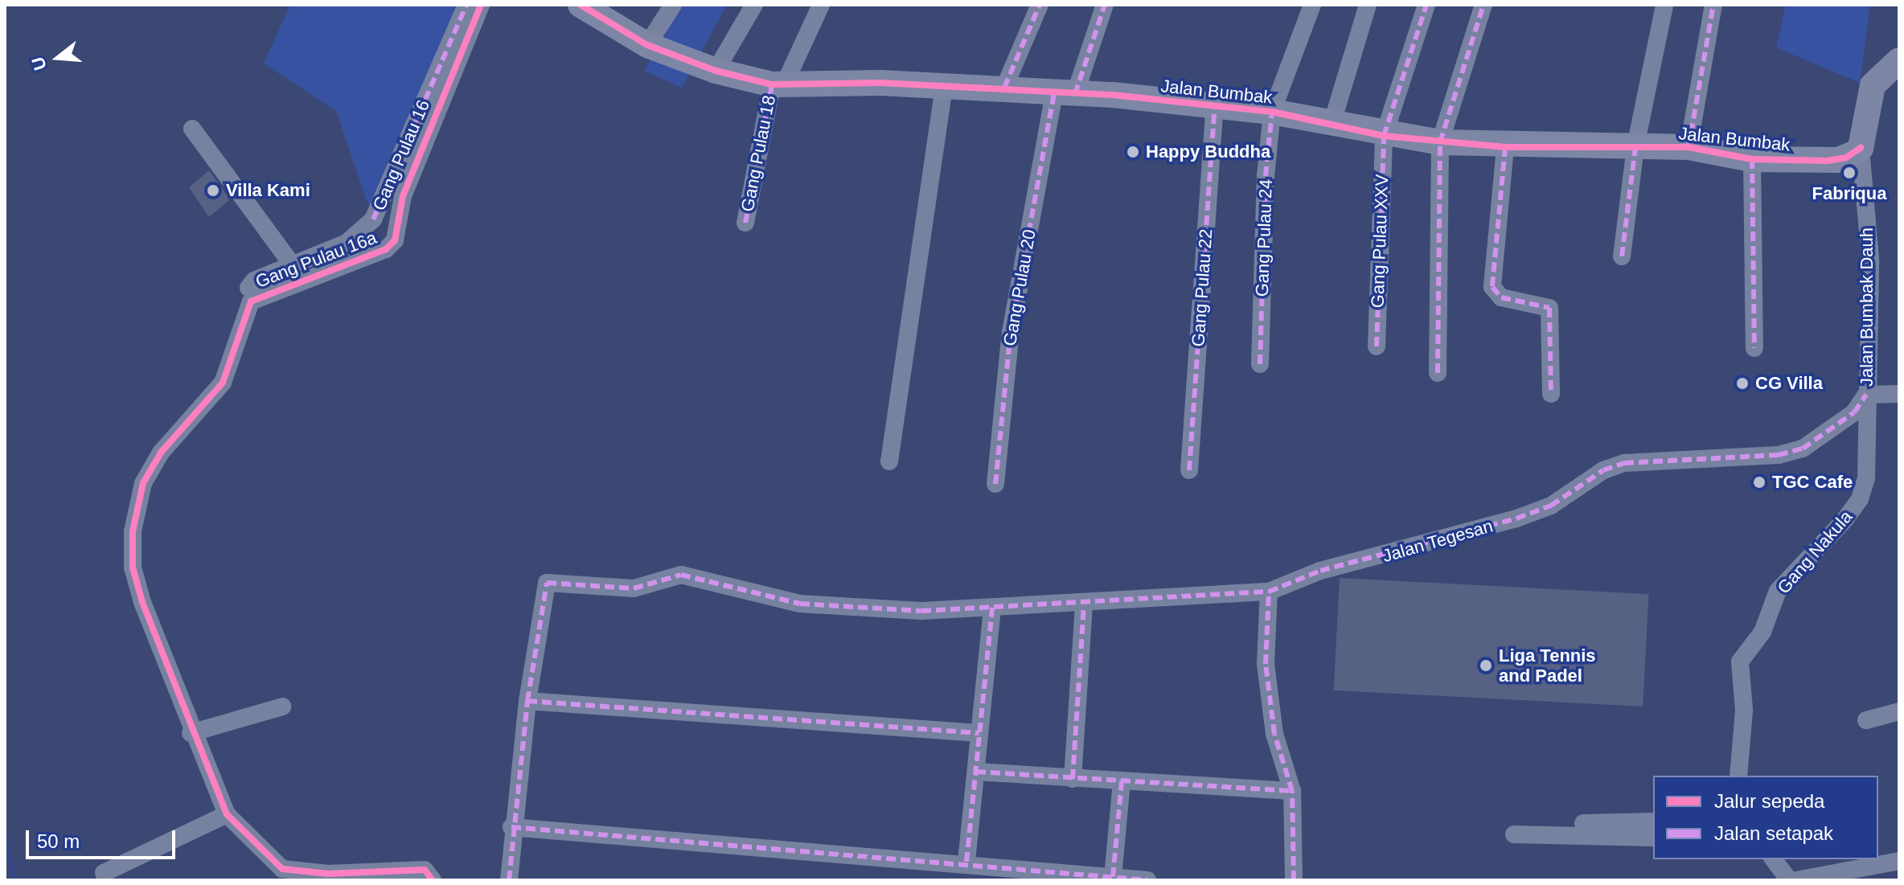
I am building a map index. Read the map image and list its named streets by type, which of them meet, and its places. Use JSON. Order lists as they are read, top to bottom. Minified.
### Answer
{"streets":{"street":["Jalan Bumbak","Gang Pulau 18","Gang Pulau 16","Gang Pulau 24","Gang Pulau XXV","Gang Pulau 16a","Gang Pulau 20","Gang Pulau 22","Jalan Bumbak Dauh","Jalan Tegesan","Gang Nakula"]},"crossings":[["Jalan Bumbak","Gang Pulau 18"],["Jalan Bumbak","Gang Pulau 24"],["Jalan Bumbak","Gang Pulau XXV"],["Jalan Bumbak","Gang Pulau 20"],["Jalan Bumbak","Gang Pulau 22"],["Jalan Bumbak","Jalan Bumbak Dauh"],["Jalan Bumbak Dauh","Jalan Tegesan"],["Jalan Bumbak Dauh","Gang Nakula"],["Jalan Tegesan","Gang Nakula"]],"places":["Happy Buddha","Fabriqua","Villa Kami","CG Villa","TGC Cafe","Liga Tennis and Padel"],"legend":["Jalur sepeda","Jalan setapak"],"scale_bar":"50 m","north":"left"}
